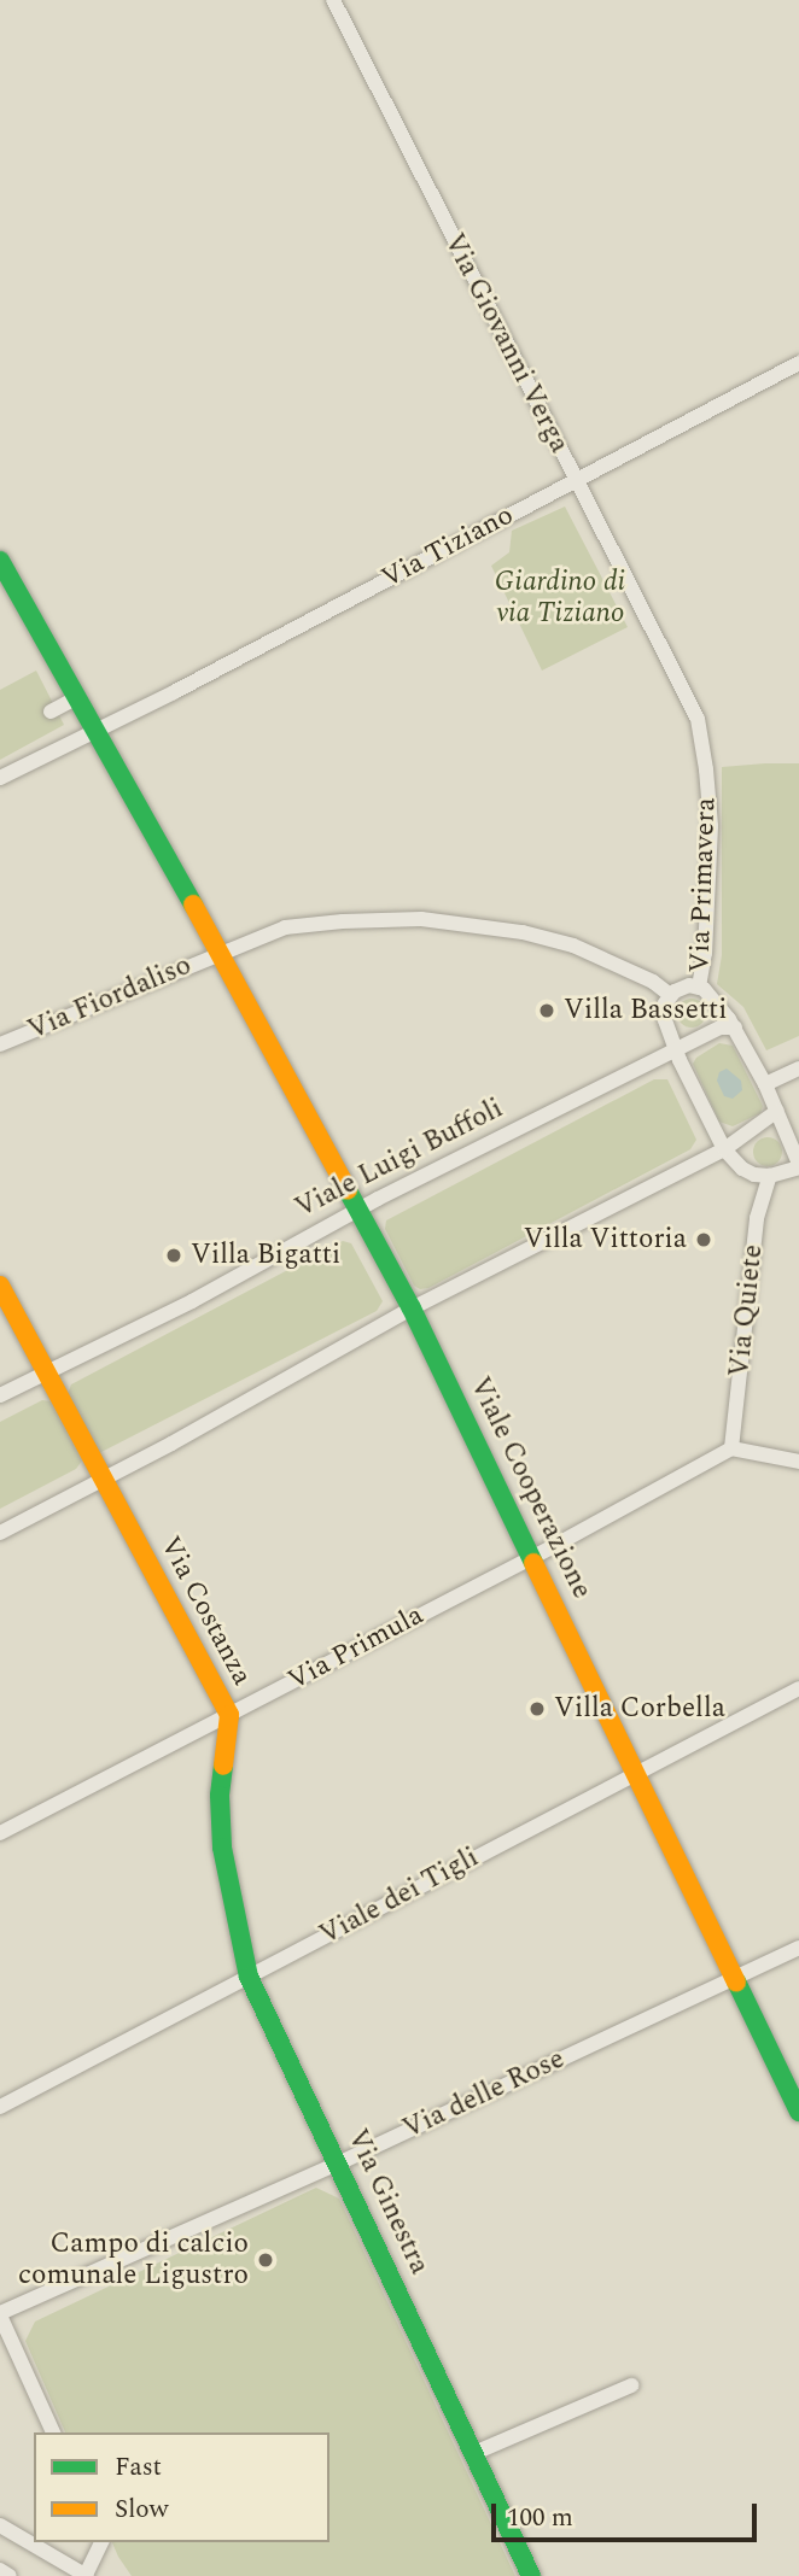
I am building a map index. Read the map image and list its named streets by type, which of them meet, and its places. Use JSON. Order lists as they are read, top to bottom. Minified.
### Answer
{"streets":{"street":["Via Giovanni Verga","Via Tiziano","Via Primavera","Via Fiordaliso","Viale Luigi Buffoli","Via Quiete","Viale Cooperazione","Via Costanza","Via Primula","Viale dei Tigli","Via delle Rose","Via Ginestra"]},"crossings":[["Via Giovanni Verga","Via Tiziano"],["Via Giovanni Verga","Via Primavera"],["Via Tiziano","Viale Cooperazione"],["Via Fiordaliso","Viale Cooperazione"],["Viale Luigi Buffoli","Viale Cooperazione"],["Via Quiete","Via Primula"],["Viale Cooperazione","Via Primula"],["Viale Cooperazione","Viale dei Tigli"],["Viale Cooperazione","Via delle Rose"],["Via Costanza","Via Primula"],["Via Costanza","Viale dei Tigli"],["Via Costanza","Via Ginestra"],["Viale dei Tigli","Via Ginestra"],["Via delle Rose","Via Ginestra"]],"parks":["Giardino di via Tiziano"],"places":["Villa Bassetti","Villa Vittoria","Villa Bigatti","Villa Corbella","Campo di calcio comunale Ligustro"],"legend":["Fast","Slow"],"scale_bar":"100 m"}
